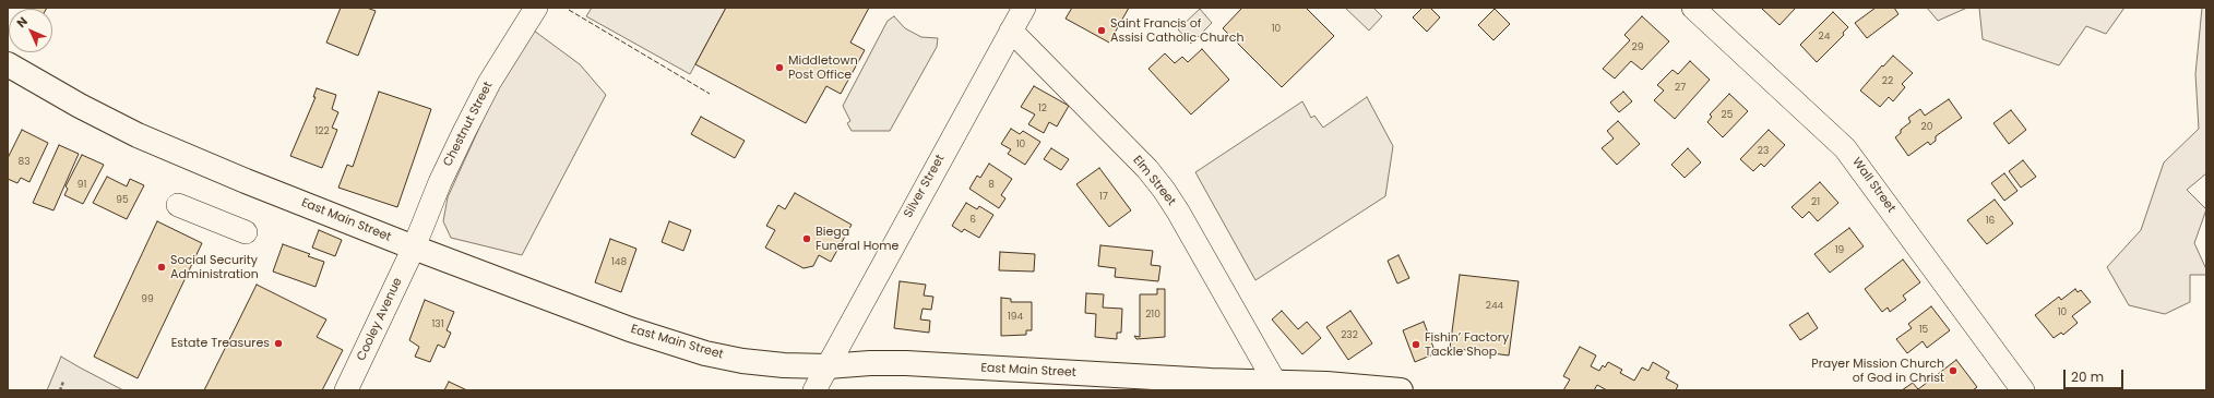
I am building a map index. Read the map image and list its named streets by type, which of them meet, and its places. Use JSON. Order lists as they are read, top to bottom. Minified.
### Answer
{"streets":{"main road":["East Main Street"],"street":["Chestnut Street","Elm Street","Wall Street","Silver Street","Cooley Avenue"]},"crossings":[["Chestnut Street","East Main Street"],["Chestnut Street","Cooley Avenue"],["Elm Street","Silver Street"],["Elm Street","East Main Street"],["Silver Street","East Main Street"],["East Main Street","Cooley Avenue"]],"places":["Saint Francis of Assisi Catholic Church","Middletown Post Office","Biega Funeral Home","Social Security Administration","Estate Treasures","Fishin’ Factory Tackle Shop","Prayer Mission Church of God in Christ"],"house_numbers":["10","24","29","22","27","12","25","20","122","10","23","83","91","8","17","95","21","6","16","19","148","99","244","10","210","194","131","15","232"],"scale_bar":"20 m","north":"top left"}
